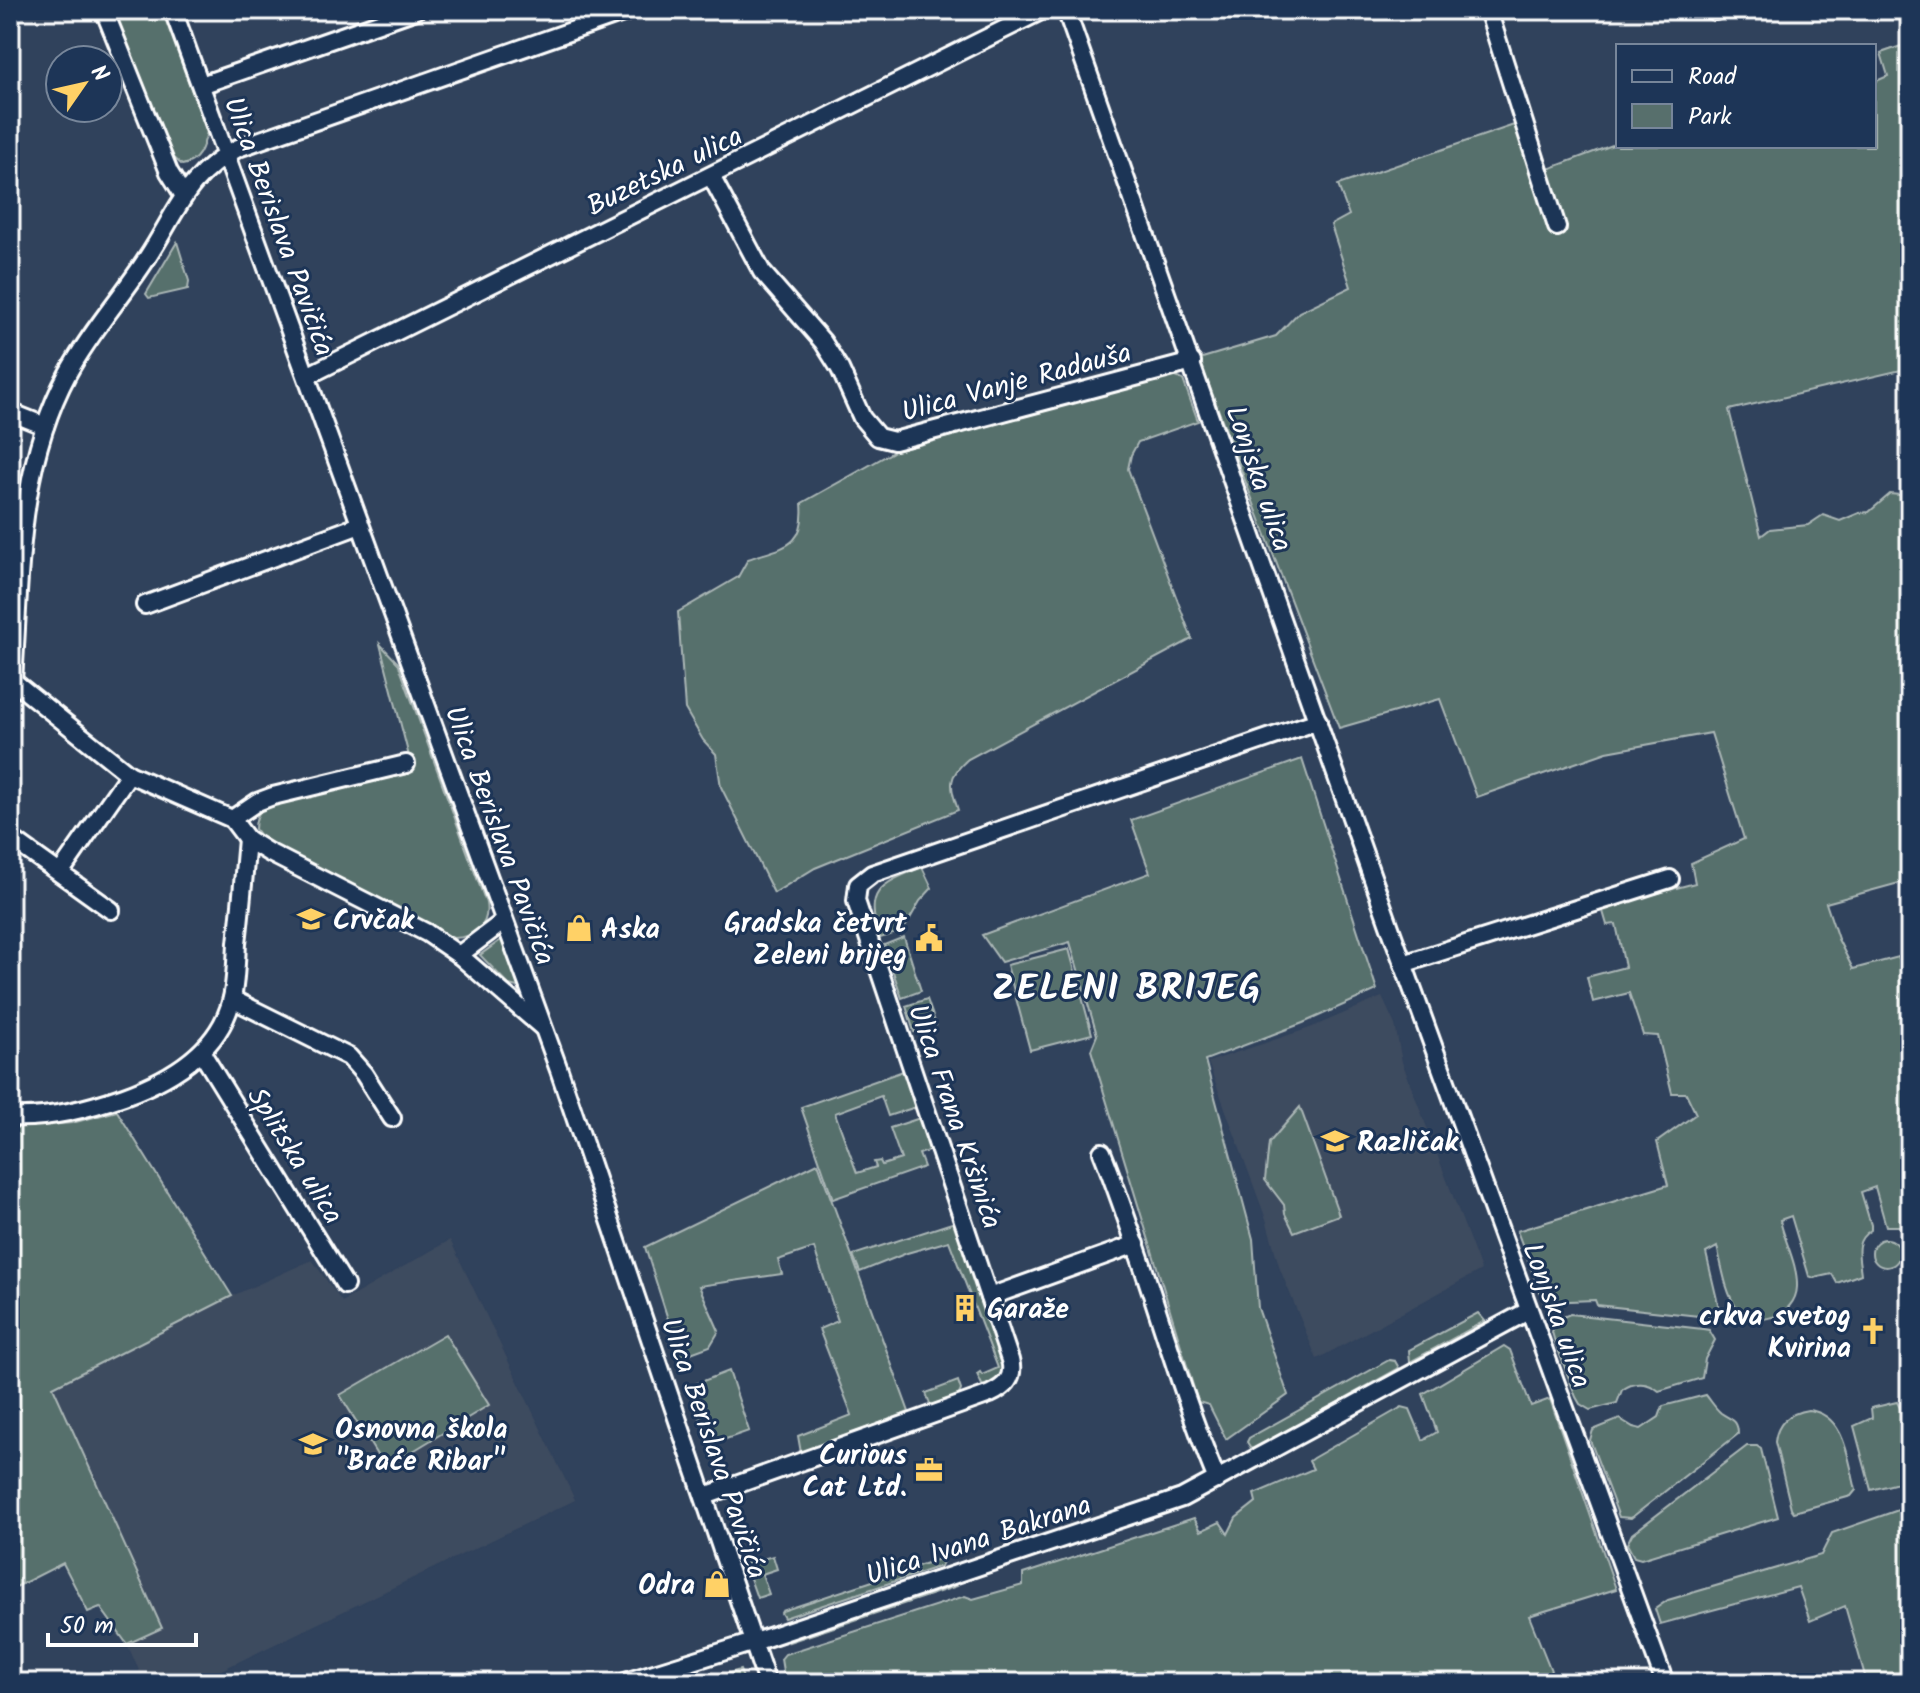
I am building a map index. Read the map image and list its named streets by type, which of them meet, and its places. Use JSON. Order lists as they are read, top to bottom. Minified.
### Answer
{"streets":{"street":["Buzetska ulica","Ulica Berislava Pavičića","Ulica Vanje Radauša","Lonjska ulica","Ulica Frana Kršinića","Splitska ulica","Ulica Ivana Bakrana"]},"crossings":[["Buzetska ulica","Ulica Berislava Pavičića"],["Buzetska ulica","Ulica Vanje Radauša"],["Ulica Berislava Pavičića","Ulica Frana Kršinića"],["Ulica Berislava Pavičića","Ulica Ivana Bakrana"],["Ulica Vanje Radauša","Lonjska ulica"],["Lonjska ulica","Ulica Frana Kršinića"],["Lonjska ulica","Ulica Ivana Bakrana"]],"districts":["ZELENI BRIJEG"],"places":{"school or university":["Crvčak","Različak","Osnovna škola ''Braće Ribar''"],"shop":["Aska","Odra"],"public building":["Gradska četvrt Zeleni brijeg"],"building":["Garaže"],"church":["crkva svetog Kvirina"],"office":["Curious Cat Ltd."]},"legend":["Road","Park"],"scale_bar":"50 m","north":"top right"}
